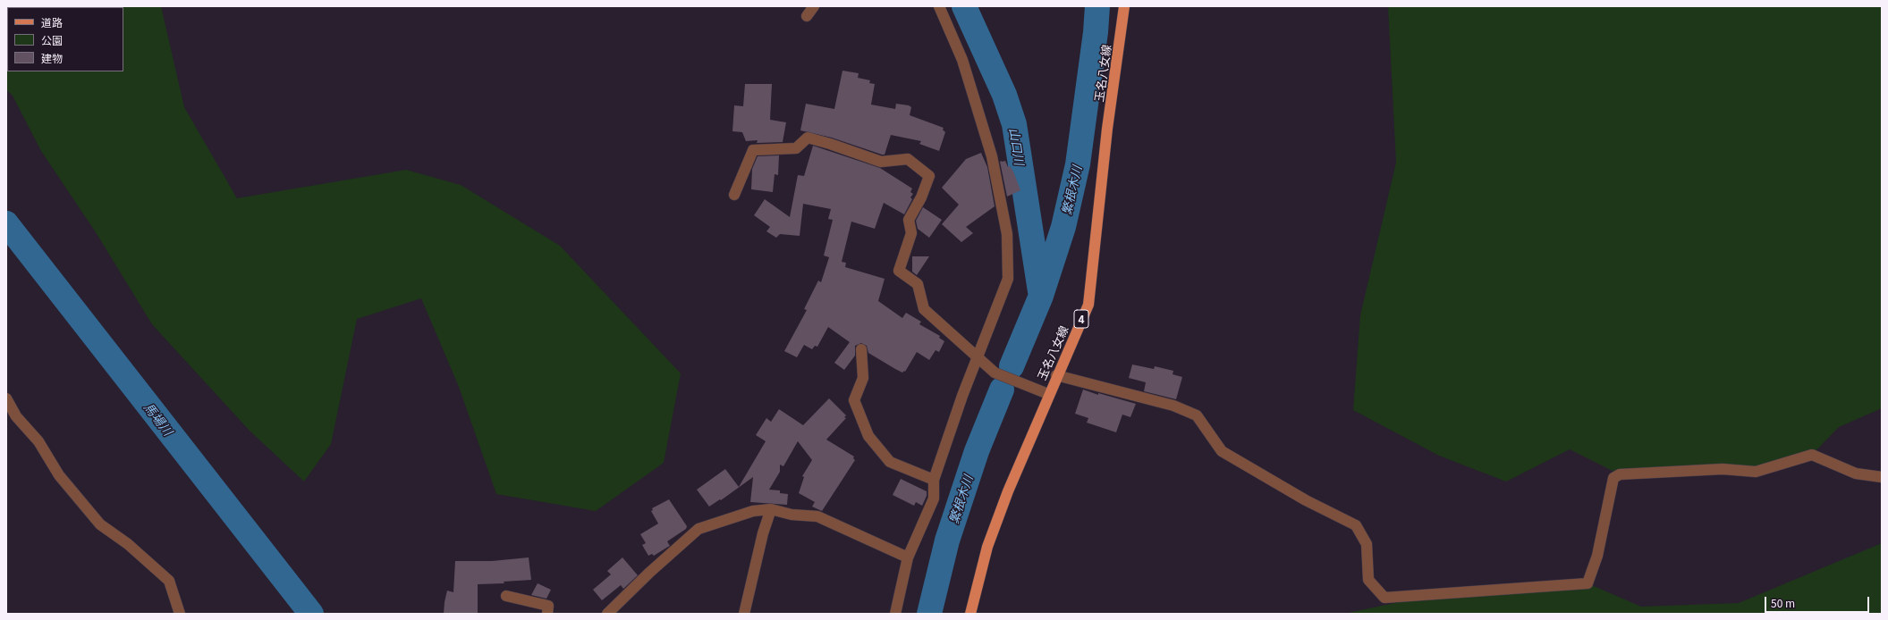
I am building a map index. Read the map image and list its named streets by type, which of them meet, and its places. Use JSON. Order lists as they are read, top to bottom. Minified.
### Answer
{"streets":{"main road":["玉名八女線","4"]},"water":["山口川","繁根木川","馬場川"],"legend":["道路","公園","建物"],"scale_bar":"50 m"}
